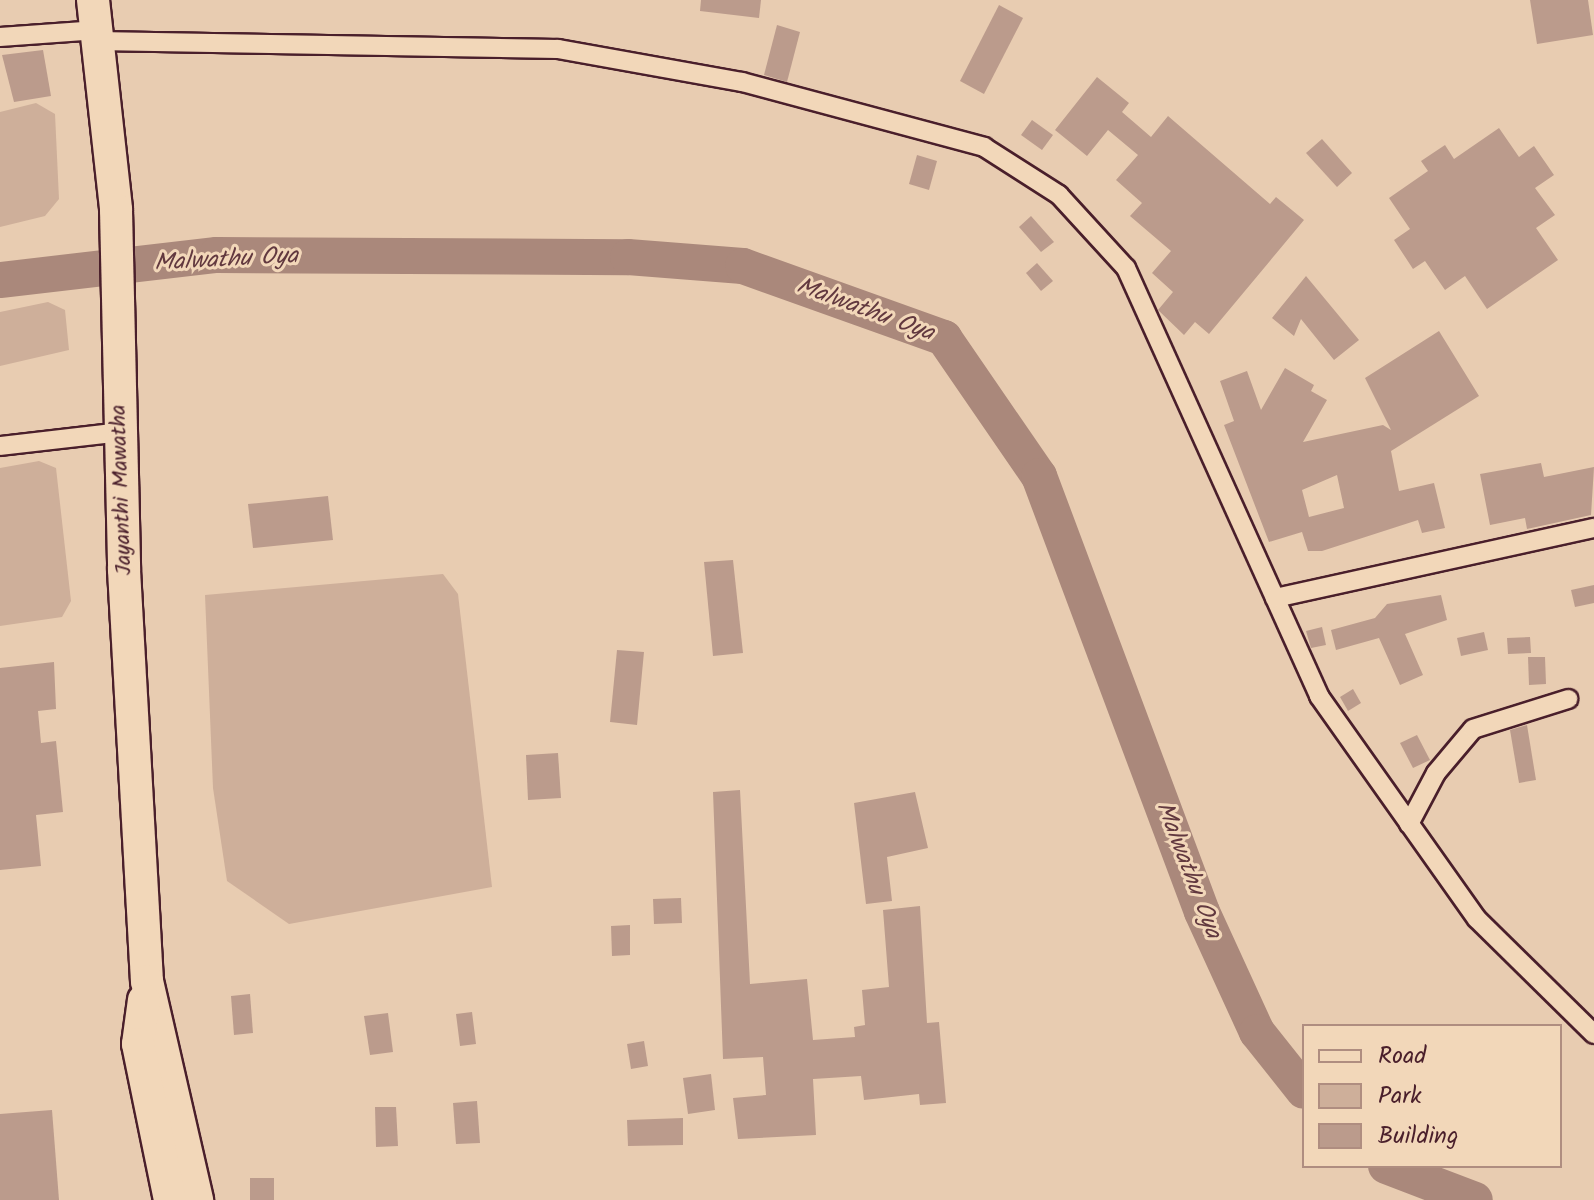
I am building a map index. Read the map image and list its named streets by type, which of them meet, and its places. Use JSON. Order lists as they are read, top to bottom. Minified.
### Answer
{"streets":{"highway":["Jayanthi Mawatha"]},"water":["Malwathu Oya"],"legend":["Road","Park","Building"]}
